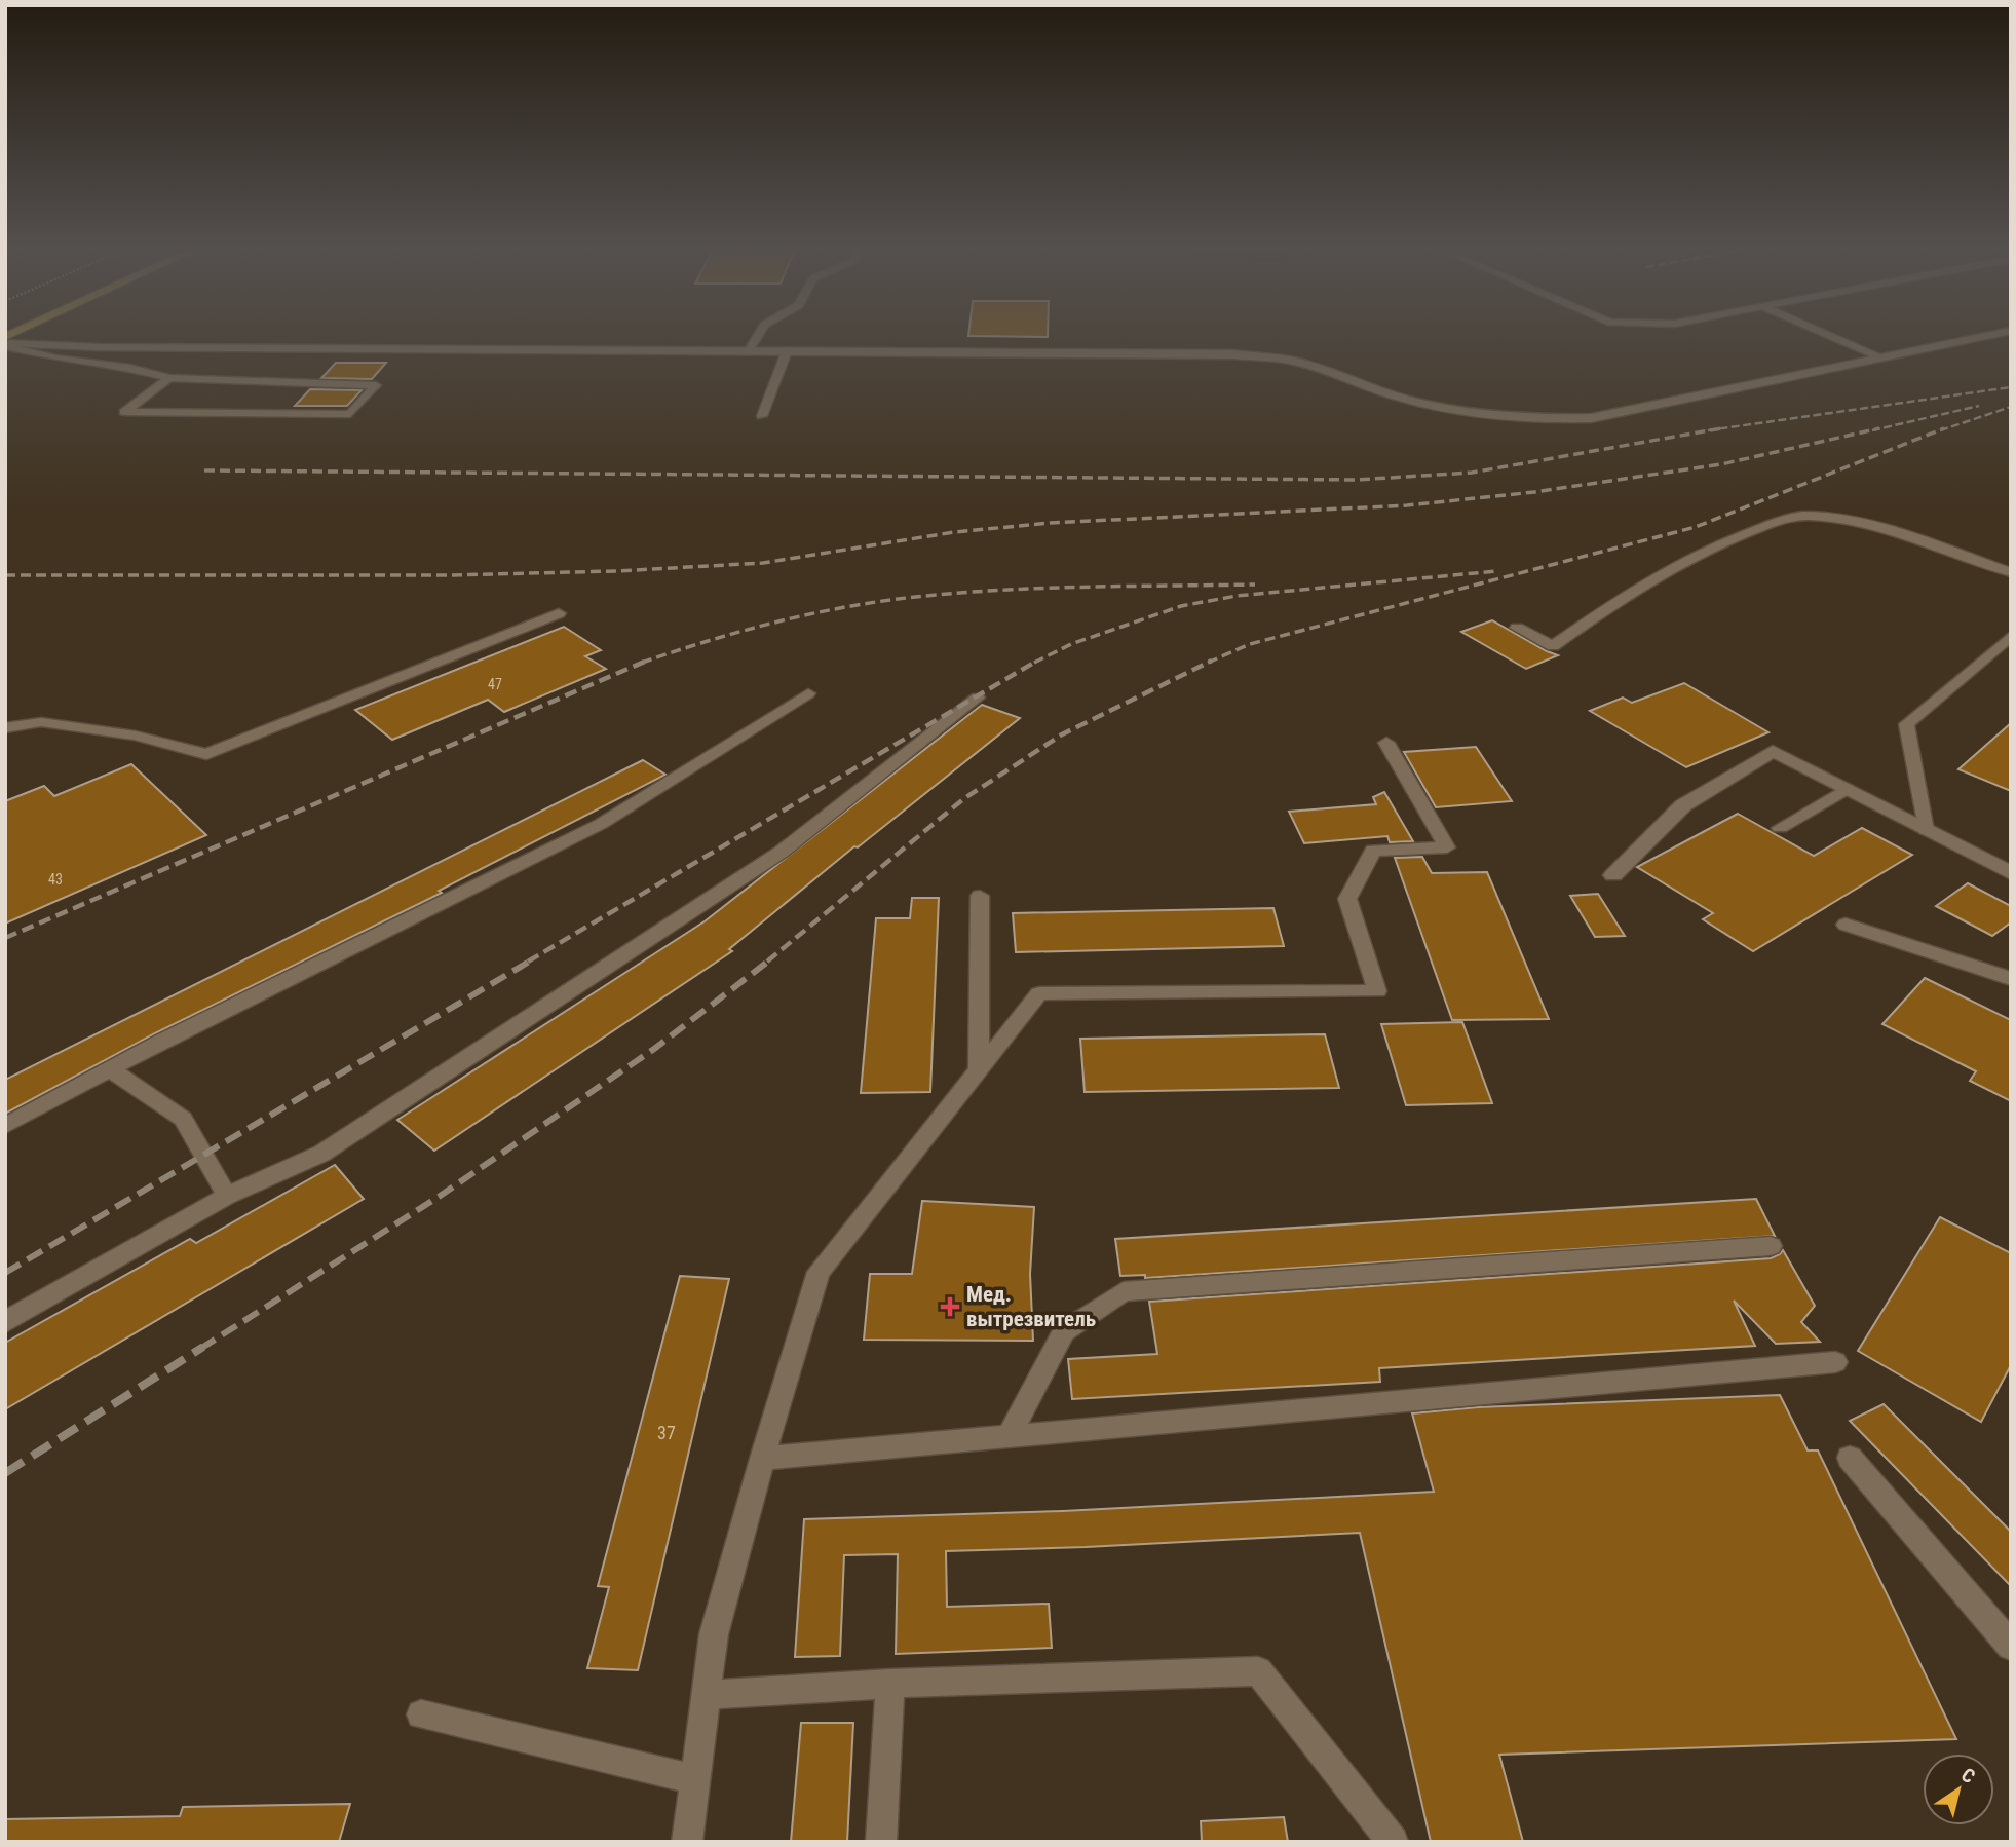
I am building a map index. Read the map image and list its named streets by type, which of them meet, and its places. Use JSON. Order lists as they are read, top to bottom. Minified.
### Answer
{"places":{"health":["Мед. вытрезвитель"]},"house_numbers":["47","43","37"],"north":"top right"}
